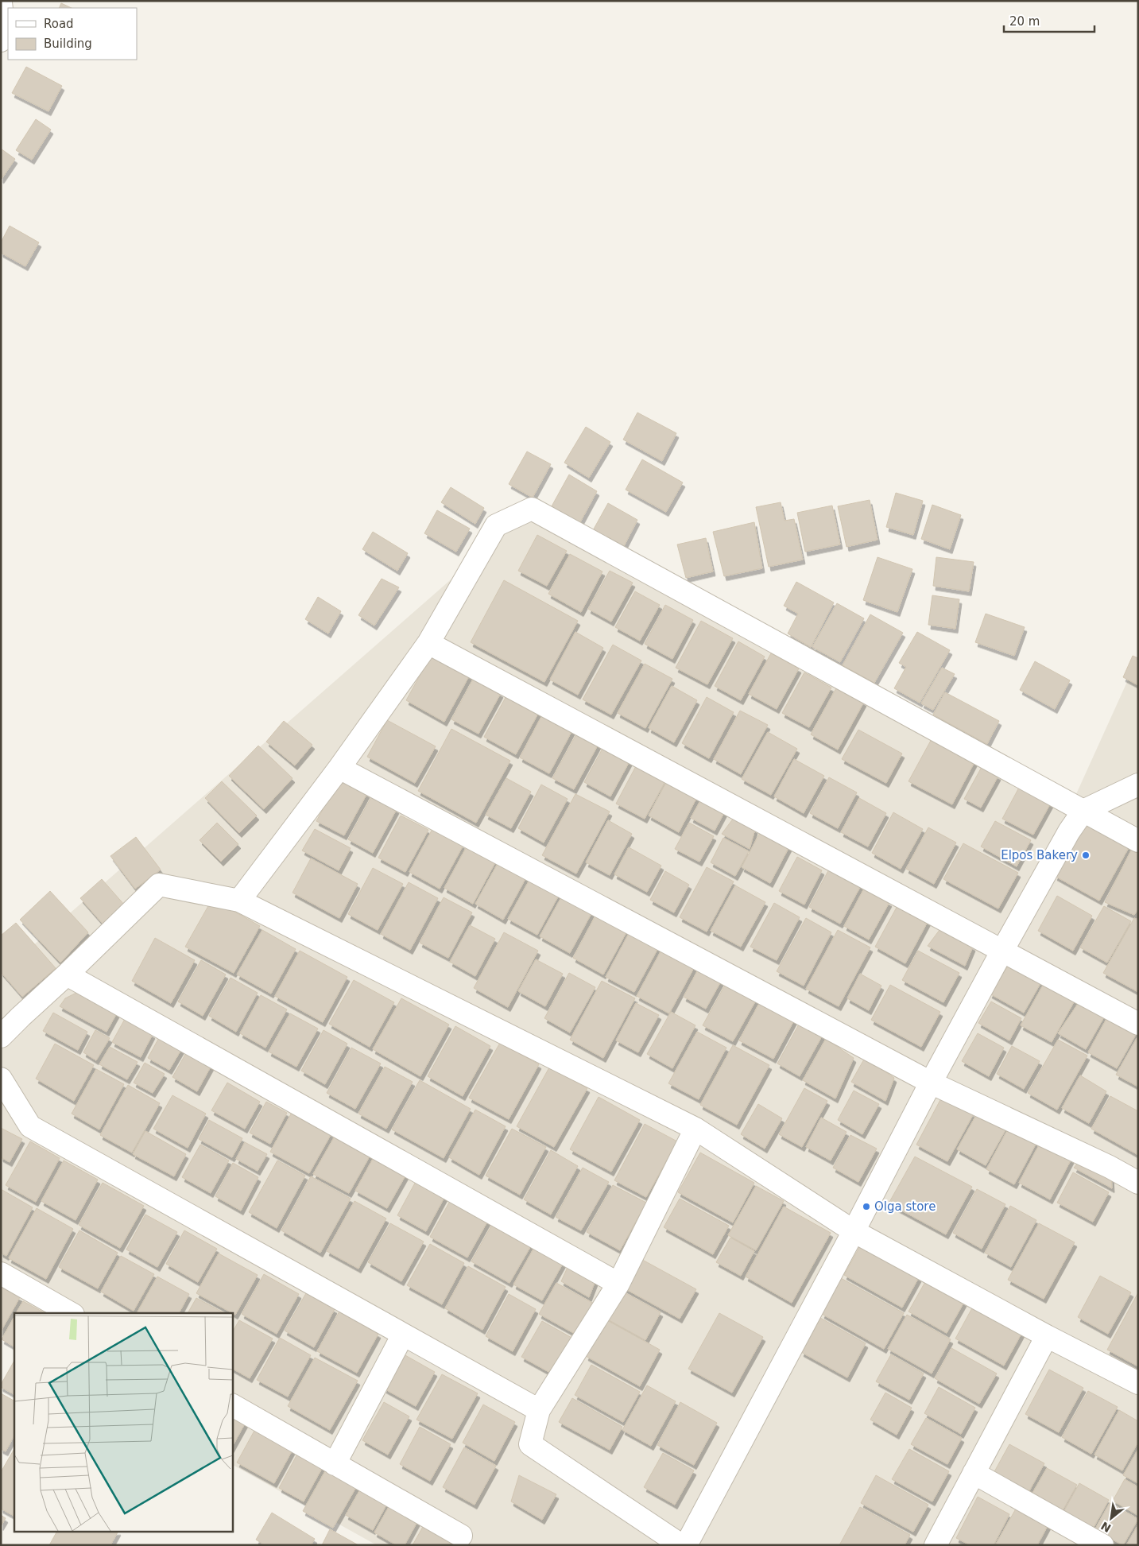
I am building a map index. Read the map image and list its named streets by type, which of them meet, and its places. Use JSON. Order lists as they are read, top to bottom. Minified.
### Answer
{"places":["Elpos Bakery","Olga store"],"legend":["Road","Building"],"scale_bar":"20 m","north":"bottom left"}
